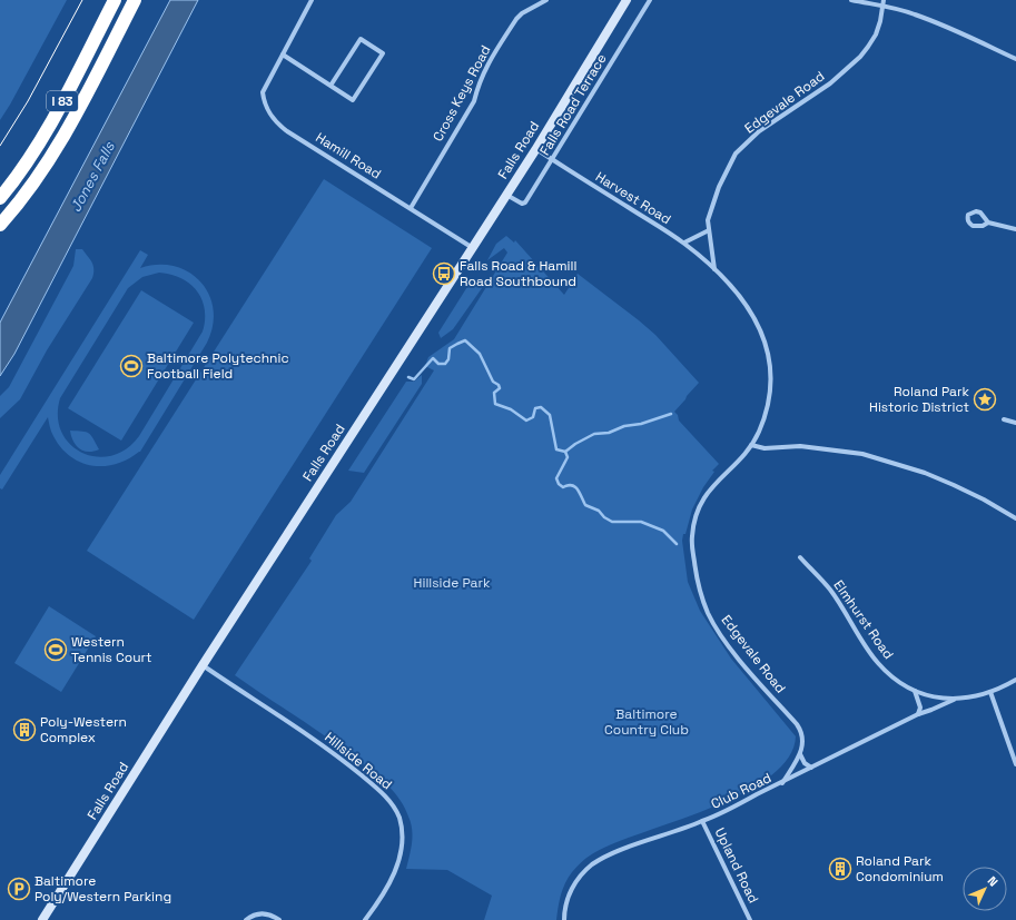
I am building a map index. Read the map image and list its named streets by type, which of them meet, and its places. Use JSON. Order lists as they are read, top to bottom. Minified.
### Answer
{"streets":{"highway":["I 83"],"main road":["Falls Road"],"street":["Cross Keys Road","Edgevale Road","Falls Road Terrace","Hamill Road","Harvest Road","Elmhurst Road","Hillside Road","Club Road","Upland Road"]},"crossings":[["Cross Keys Road","Hamill Road"],["Edgevale Road","Harvest Road"],["Edgevale Road","Club Road"],["Falls Road Terrace","Falls Road"],["Falls Road Terrace","Harvest Road"],["Falls Road","Hamill Road"],["Falls Road","Harvest Road"],["Falls Road","Hillside Road"],["Elmhurst Road","Club Road"],["Club Road","Upland Road"]],"water":["Jones Falls"],"parks":["Hillside Park","Baltimore Country Club"],"places":{"bus stop":["Falls Road & Hamill Road Southbound"],"sports":["Baltimore Polytechnic Football Field","Western Tennis Court"],"place":["Roland Park Historic District"],"building":["Poly-Western Complex","Roland Park Condominium"],"parking":["Baltimore Poly/Western Parking"]},"north":"top right"}
